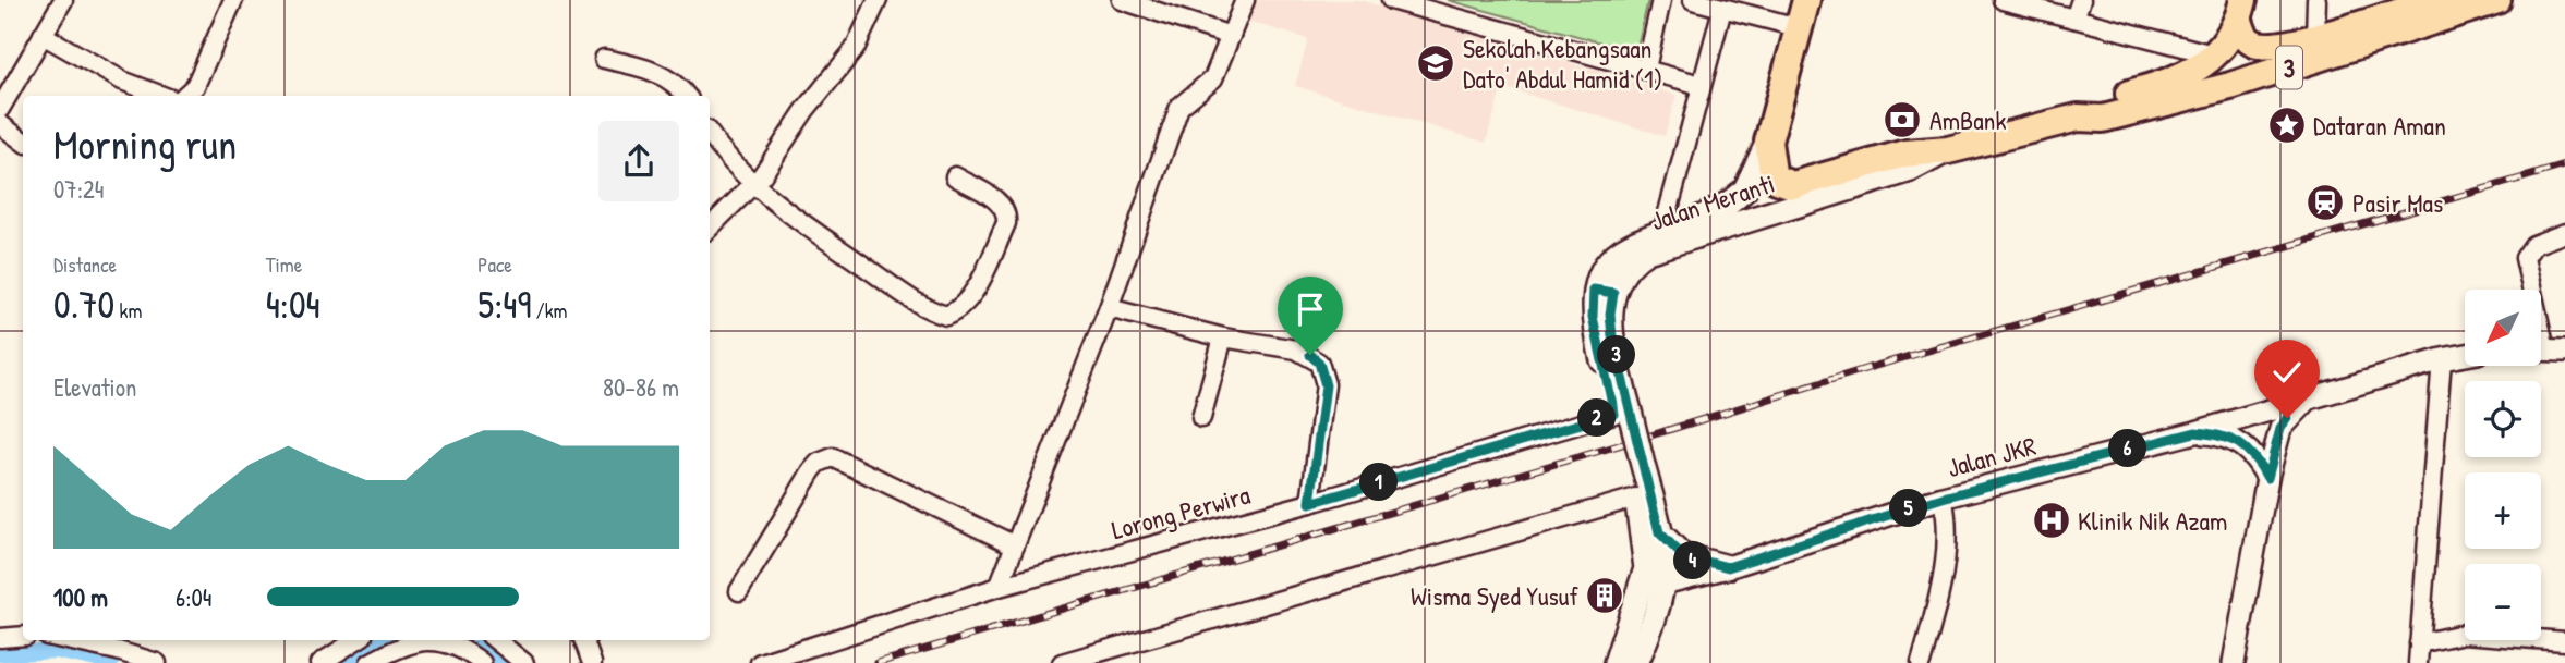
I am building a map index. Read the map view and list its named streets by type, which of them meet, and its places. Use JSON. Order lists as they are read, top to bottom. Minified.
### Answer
{"streets":{"highway":["3"],"main road":["Jalan Meranti"],"street":["Jalan JKR","Lorong Perwira"]},"crossings":[["3","Jalan Meranti"],["Jalan Meranti","Jalan JKR"],["Jalan Meranti","Lorong Perwira"]],"places":{"school or university":["Sekolah Kebangsaan Dato' Abdul Hamid (1)"],"bank":["AmBank"],"place":["Dataran Aman"],"station":["Pasir Mas"],"hospital":["Klinik Nik Azam"],"building":["Wisma Syed Yusuf"]},"north":"bottom left","page":{"heading":["Morning run","07:24"],"stats":[["Distance","0.70 km"],["Time","4:04"],["Pace","5:49 /km"]],"map_buttons":["+","−"],"pins":["3","2","6","1","5","4"],"chart":["Elevation","80–86 m"],"list":[{"name":"100 m","note":"6:04"}]}}
